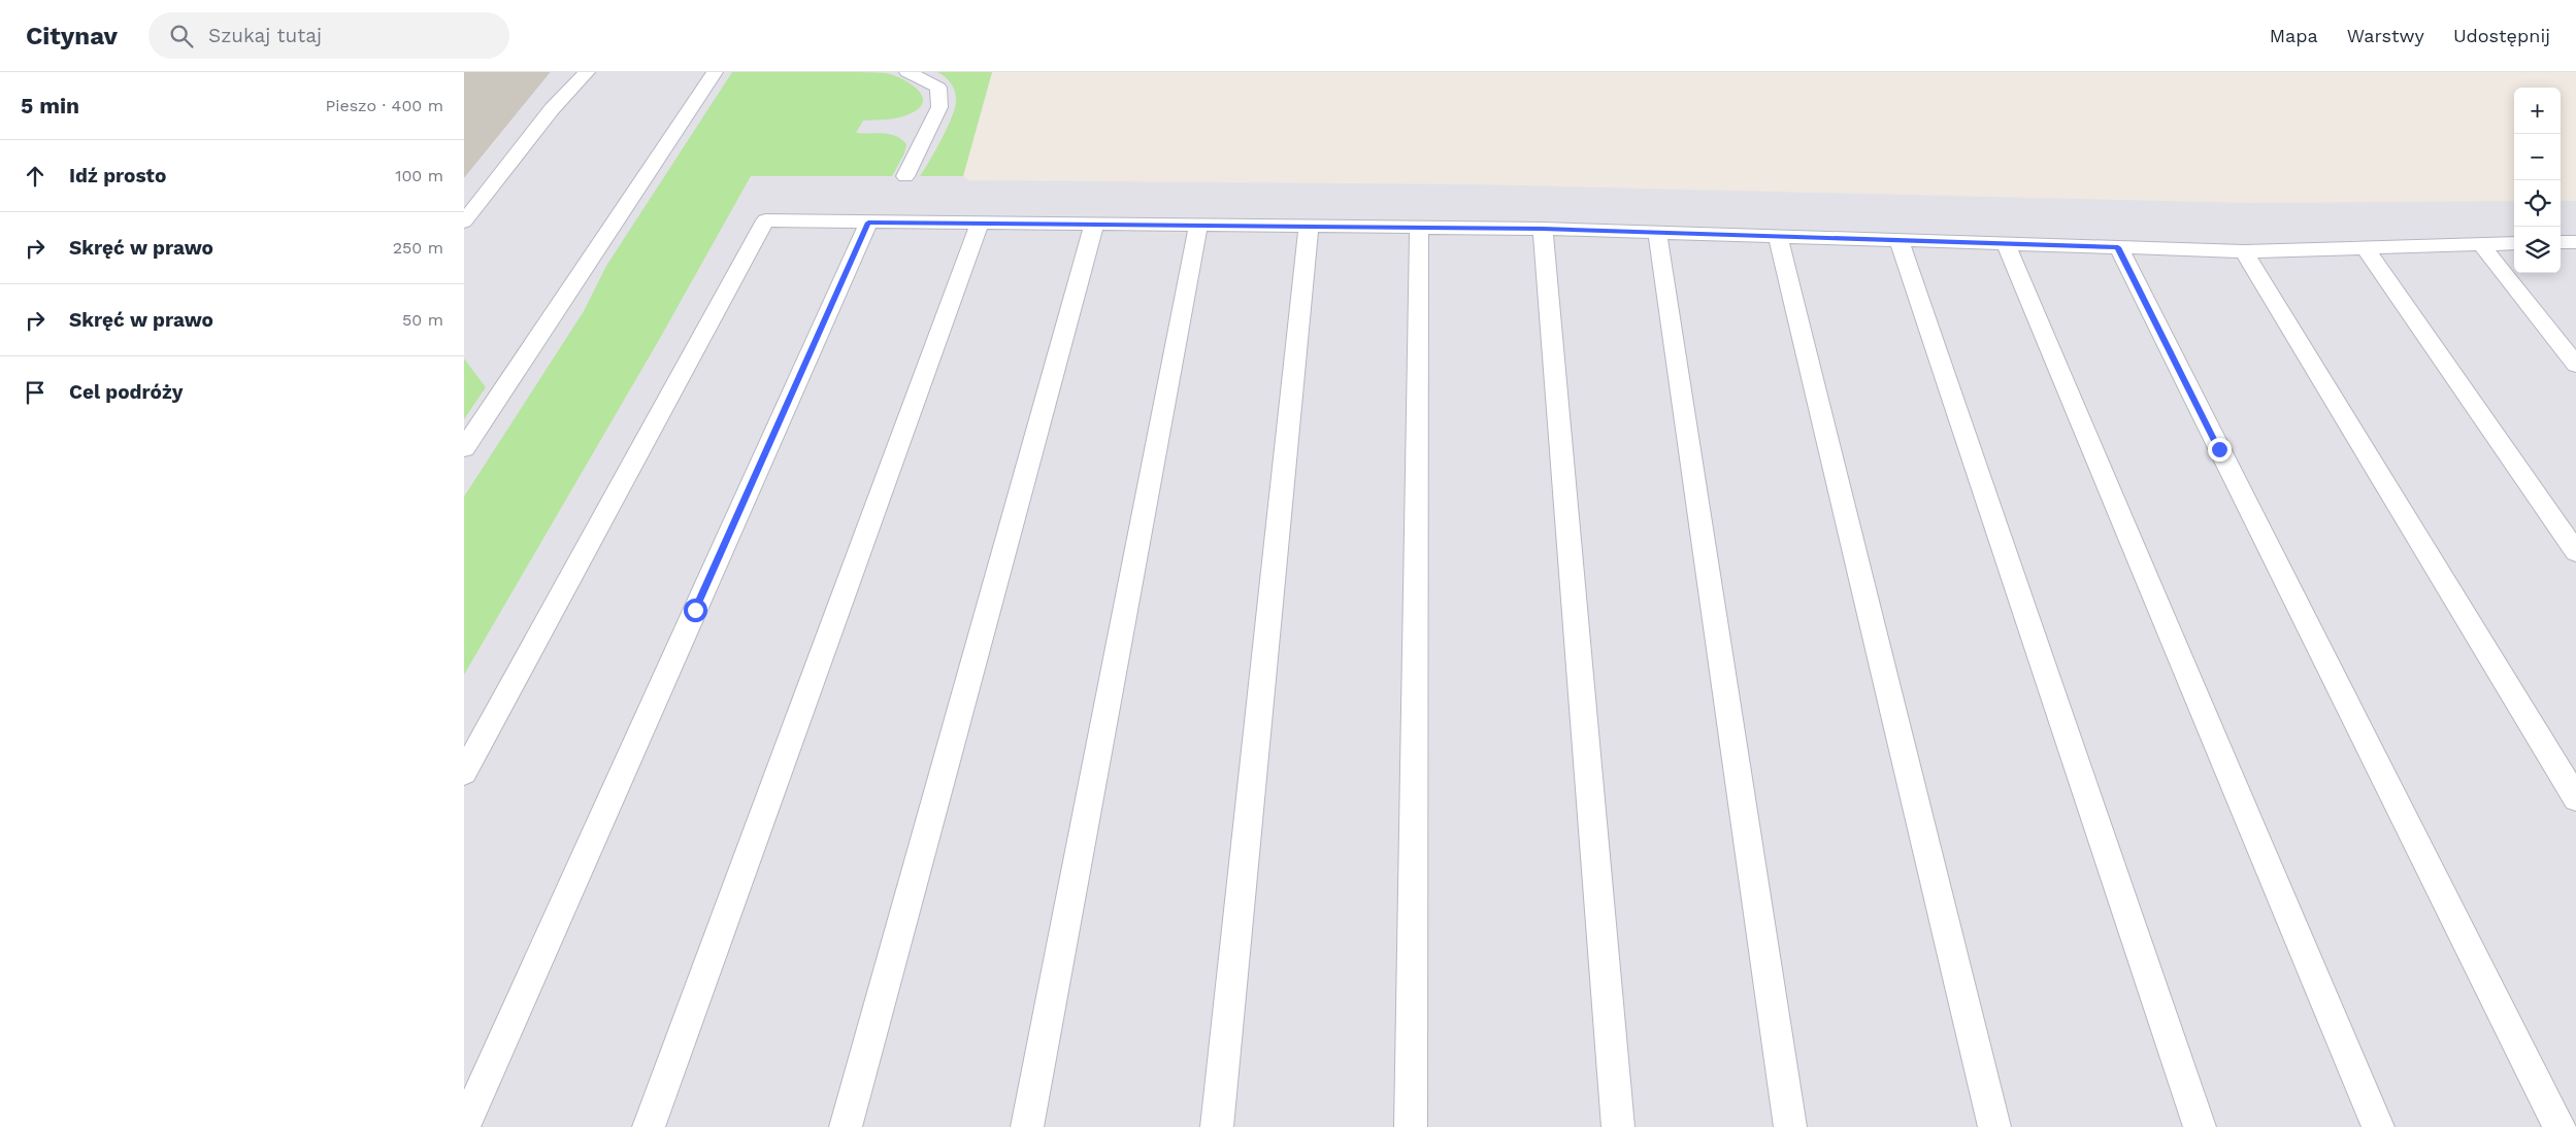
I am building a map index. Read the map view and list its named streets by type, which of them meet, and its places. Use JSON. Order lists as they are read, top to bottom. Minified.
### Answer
{"page":{"header":"Citynav","search":"Szukaj tutaj","nav":["Mapa","Warstwy","Udostępnij"],"heading":["5 min","Pieszo · 400 m"],"map_buttons":["+","−"],"list":[["Idź prosto","100 m"],["Skręć w prawo","250 m"],["Skręć w prawo","50 m"],"Cel podróży"]}}
